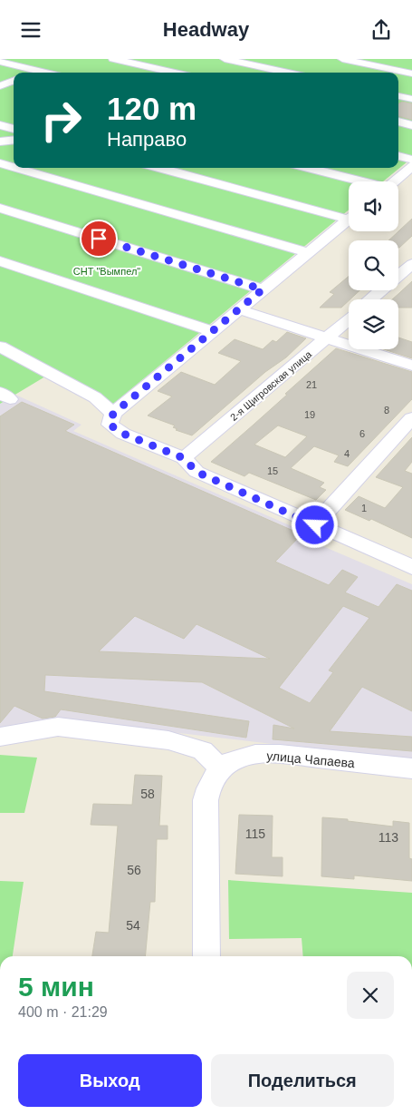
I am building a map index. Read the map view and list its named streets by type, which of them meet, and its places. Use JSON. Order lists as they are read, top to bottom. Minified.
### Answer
{"streets":{"street":["2-я Щигровская улица","улица Чапаева"]},"parks":["СНТ \"Вымпел\""],"house_numbers":["21","8","19","6","4","15","1","58","115","113","56","54"],"page":{"header":"Headway","turn":["120 m","Направо"],"heading":["5 мин","400 m · 21:29"],"buttons":["Выход","Поделиться"]}}
